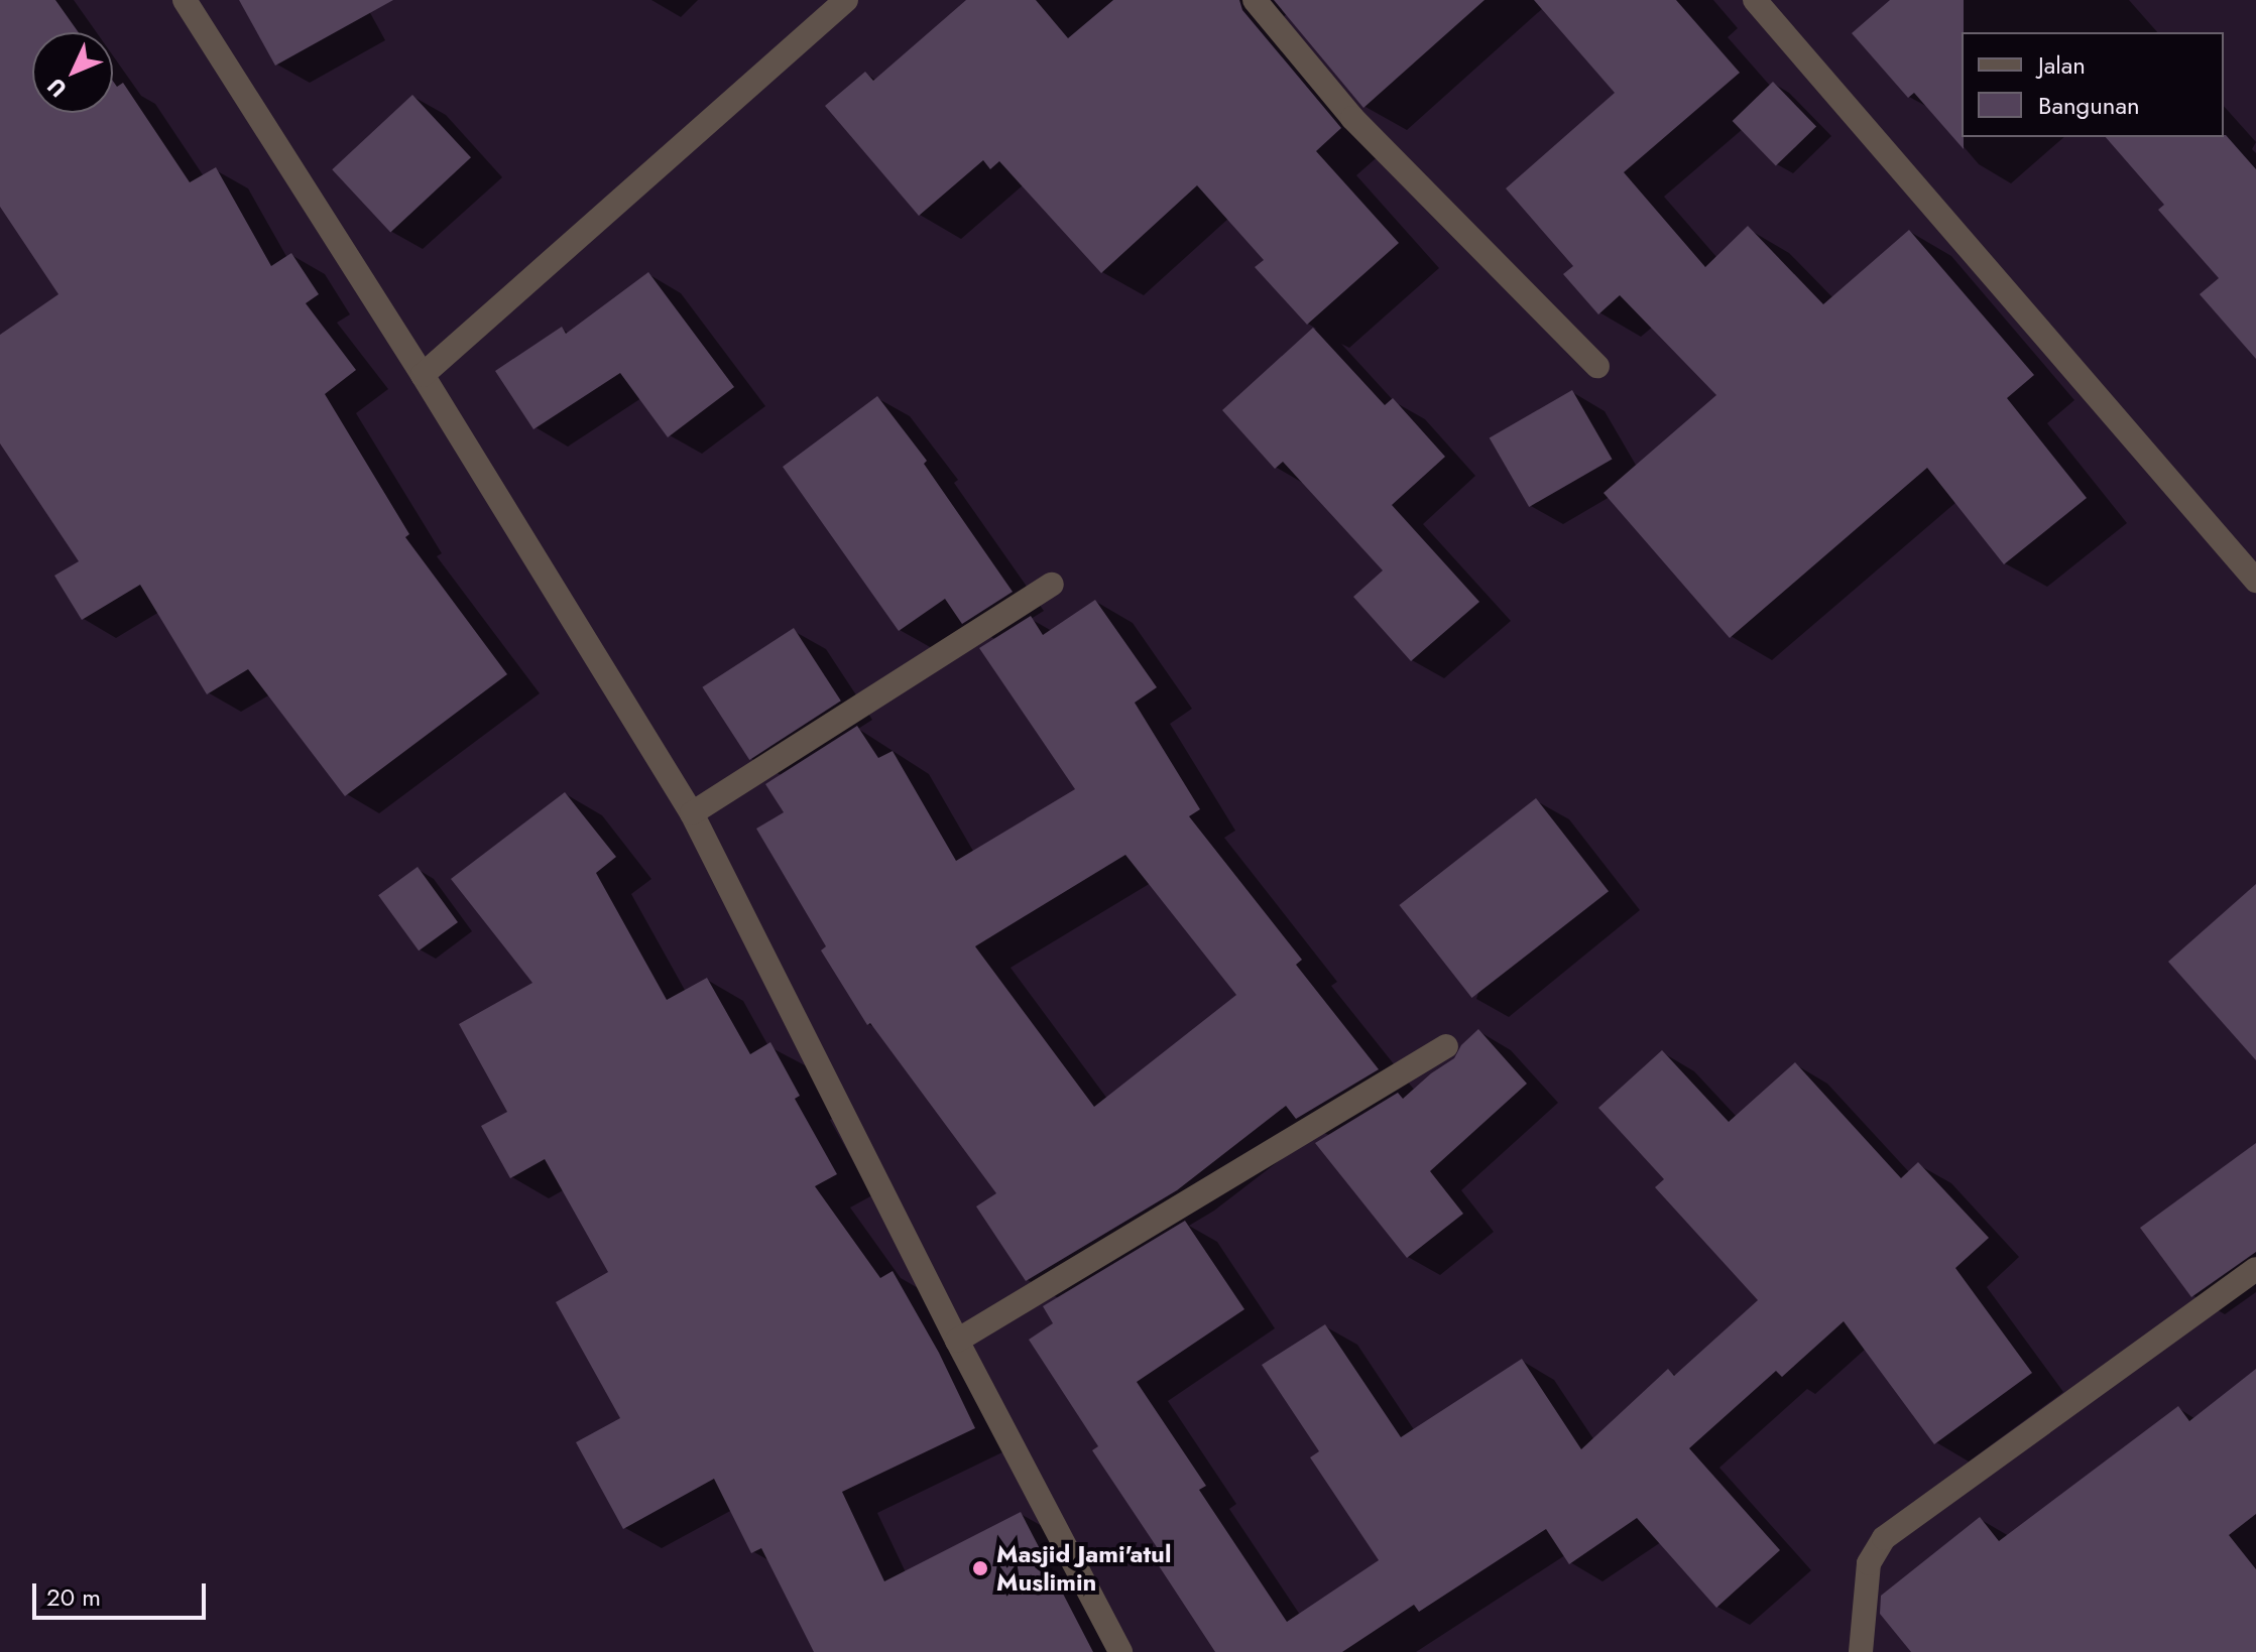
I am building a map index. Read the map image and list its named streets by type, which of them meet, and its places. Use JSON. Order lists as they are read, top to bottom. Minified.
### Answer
{"places":["Masjid Jami'atul Muslimin"],"legend":["Jalan","Bangunan"],"scale_bar":"20 m","north":"bottom left"}
